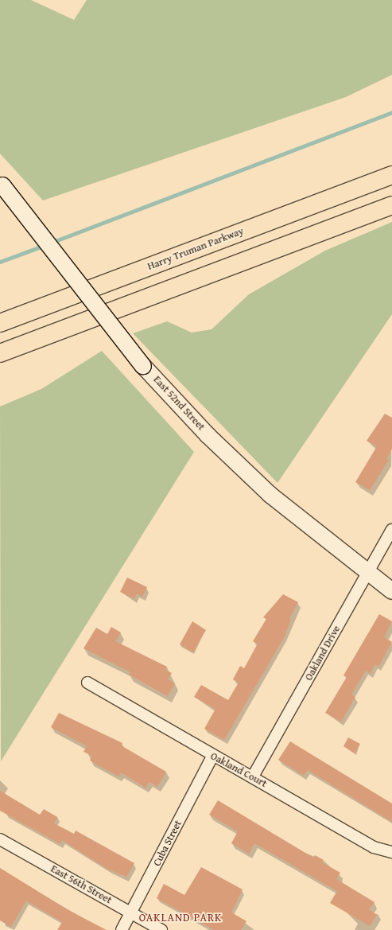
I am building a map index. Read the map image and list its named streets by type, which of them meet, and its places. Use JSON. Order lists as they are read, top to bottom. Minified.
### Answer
{"streets":{"highway":["Harry Truman Parkway"],"main road":["East 52nd Street"],"street":["Oakland Drive","Oakland Court","Cuba Street","East 56th Street"]},"crossings":[["East 52nd Street","Oakland Drive"],["Oakland Drive","Oakland Court"],["Oakland Court","Cuba Street"],["Cuba Street","East 56th Street"]],"districts":["OAKLAND PARK"]}
